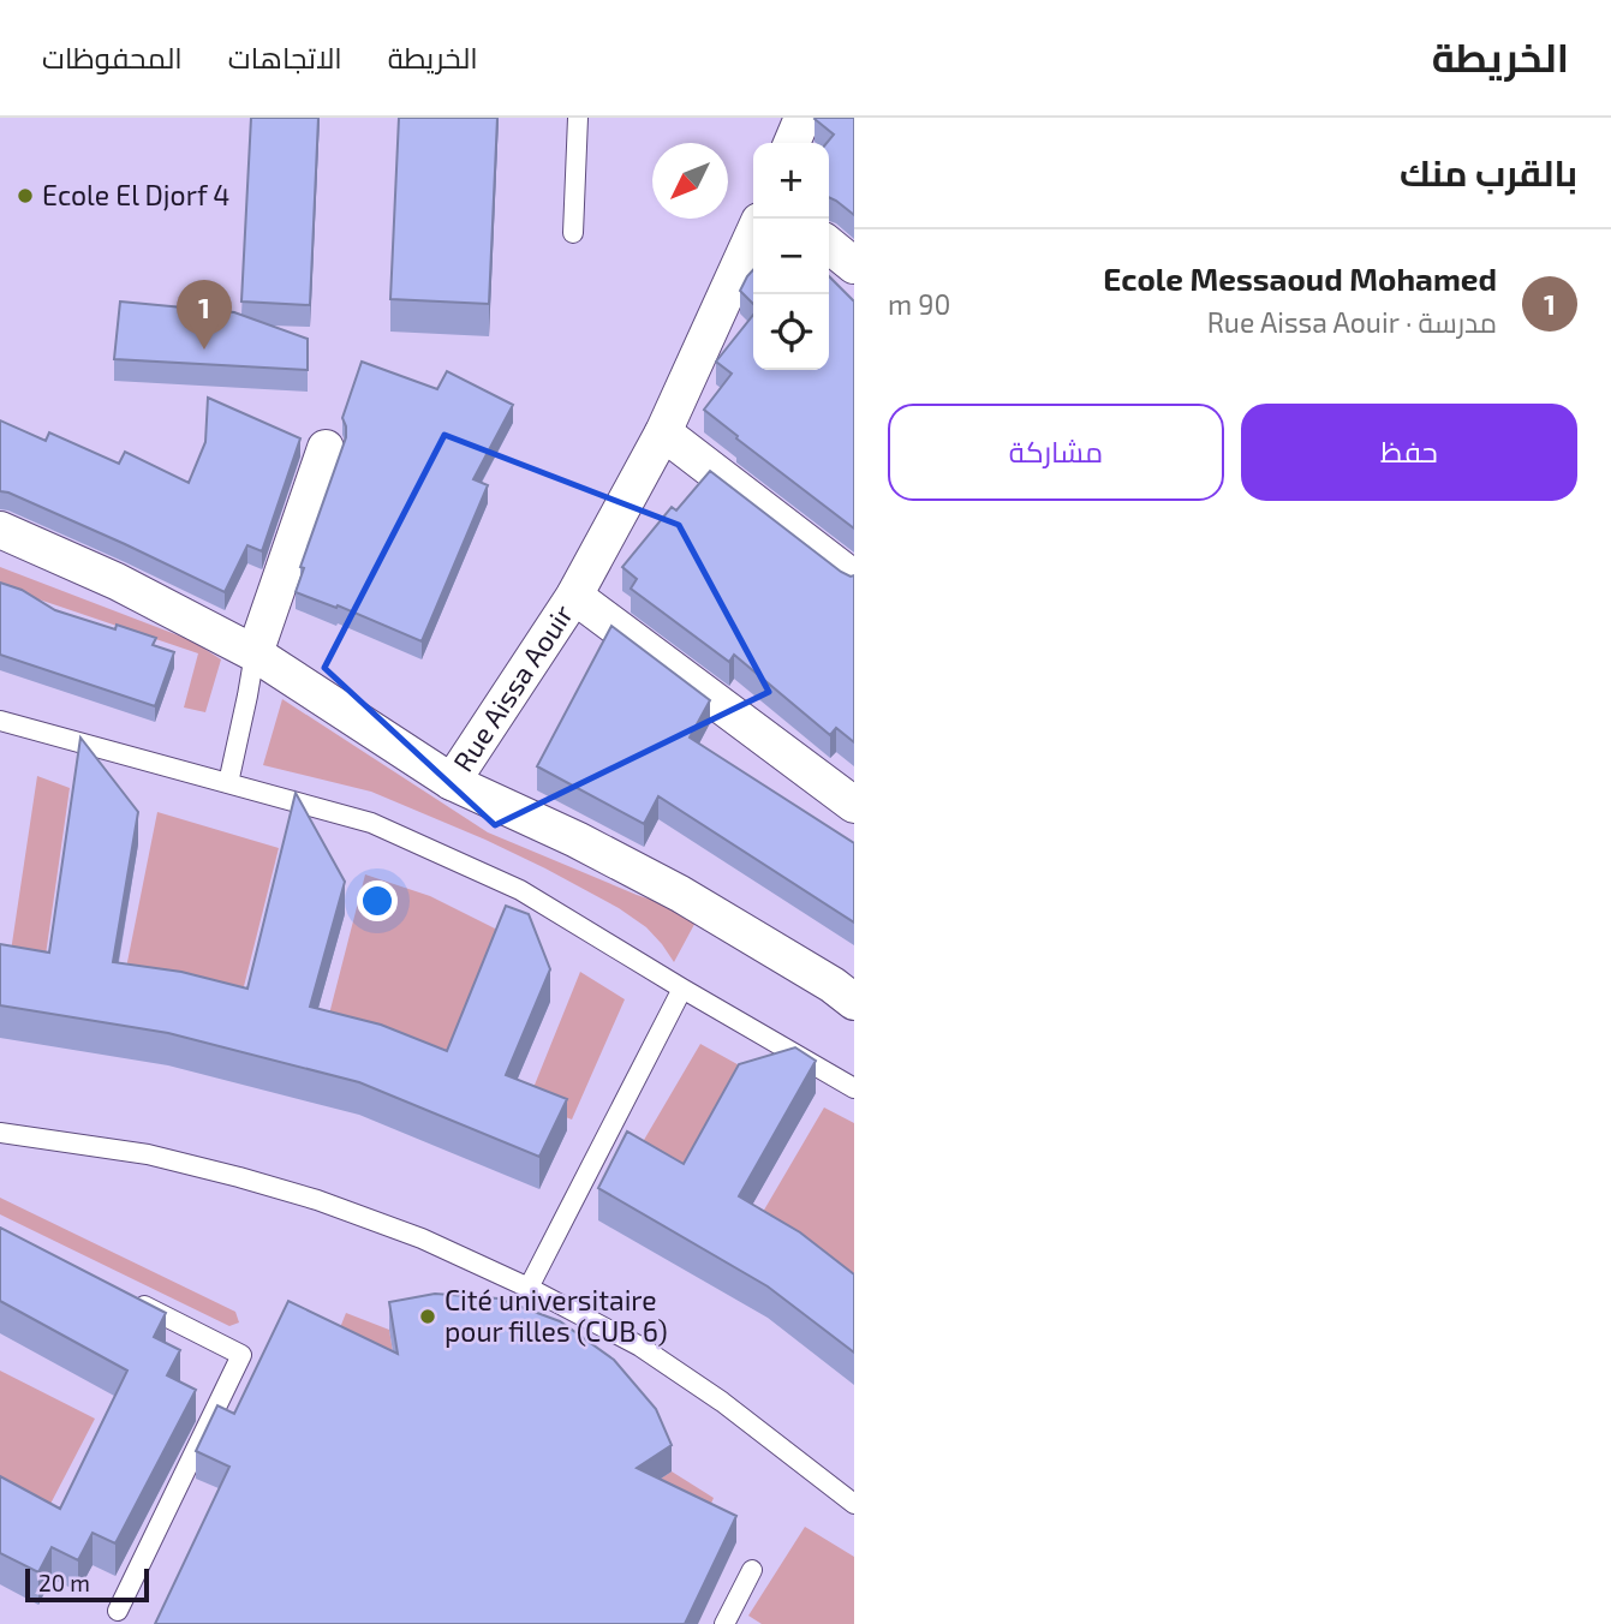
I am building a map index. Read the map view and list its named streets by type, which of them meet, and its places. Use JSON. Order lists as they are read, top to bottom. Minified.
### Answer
{"streets":{"street":["Rue Aissa Aouir"]},"places":["Ecole El Djorf 4","Cité universitaire pour filles (CUB 6)"],"scale_bar":"20 m","north":"bottom left","page":{"header":"الخريطة","nav":["الخريطة","الاتجاهات","المحفوظات"],"heading":"بالقرب منك","map_buttons":["+","−"],"list":[{"mark":"1","name":"Ecole Messaoud Mohamed","note":"مدرسة · Rue Aissa Aouir","value":"90 m"}],"pins":"1","buttons":["حفظ","مشاركة"],"scale":"20 m"}}
